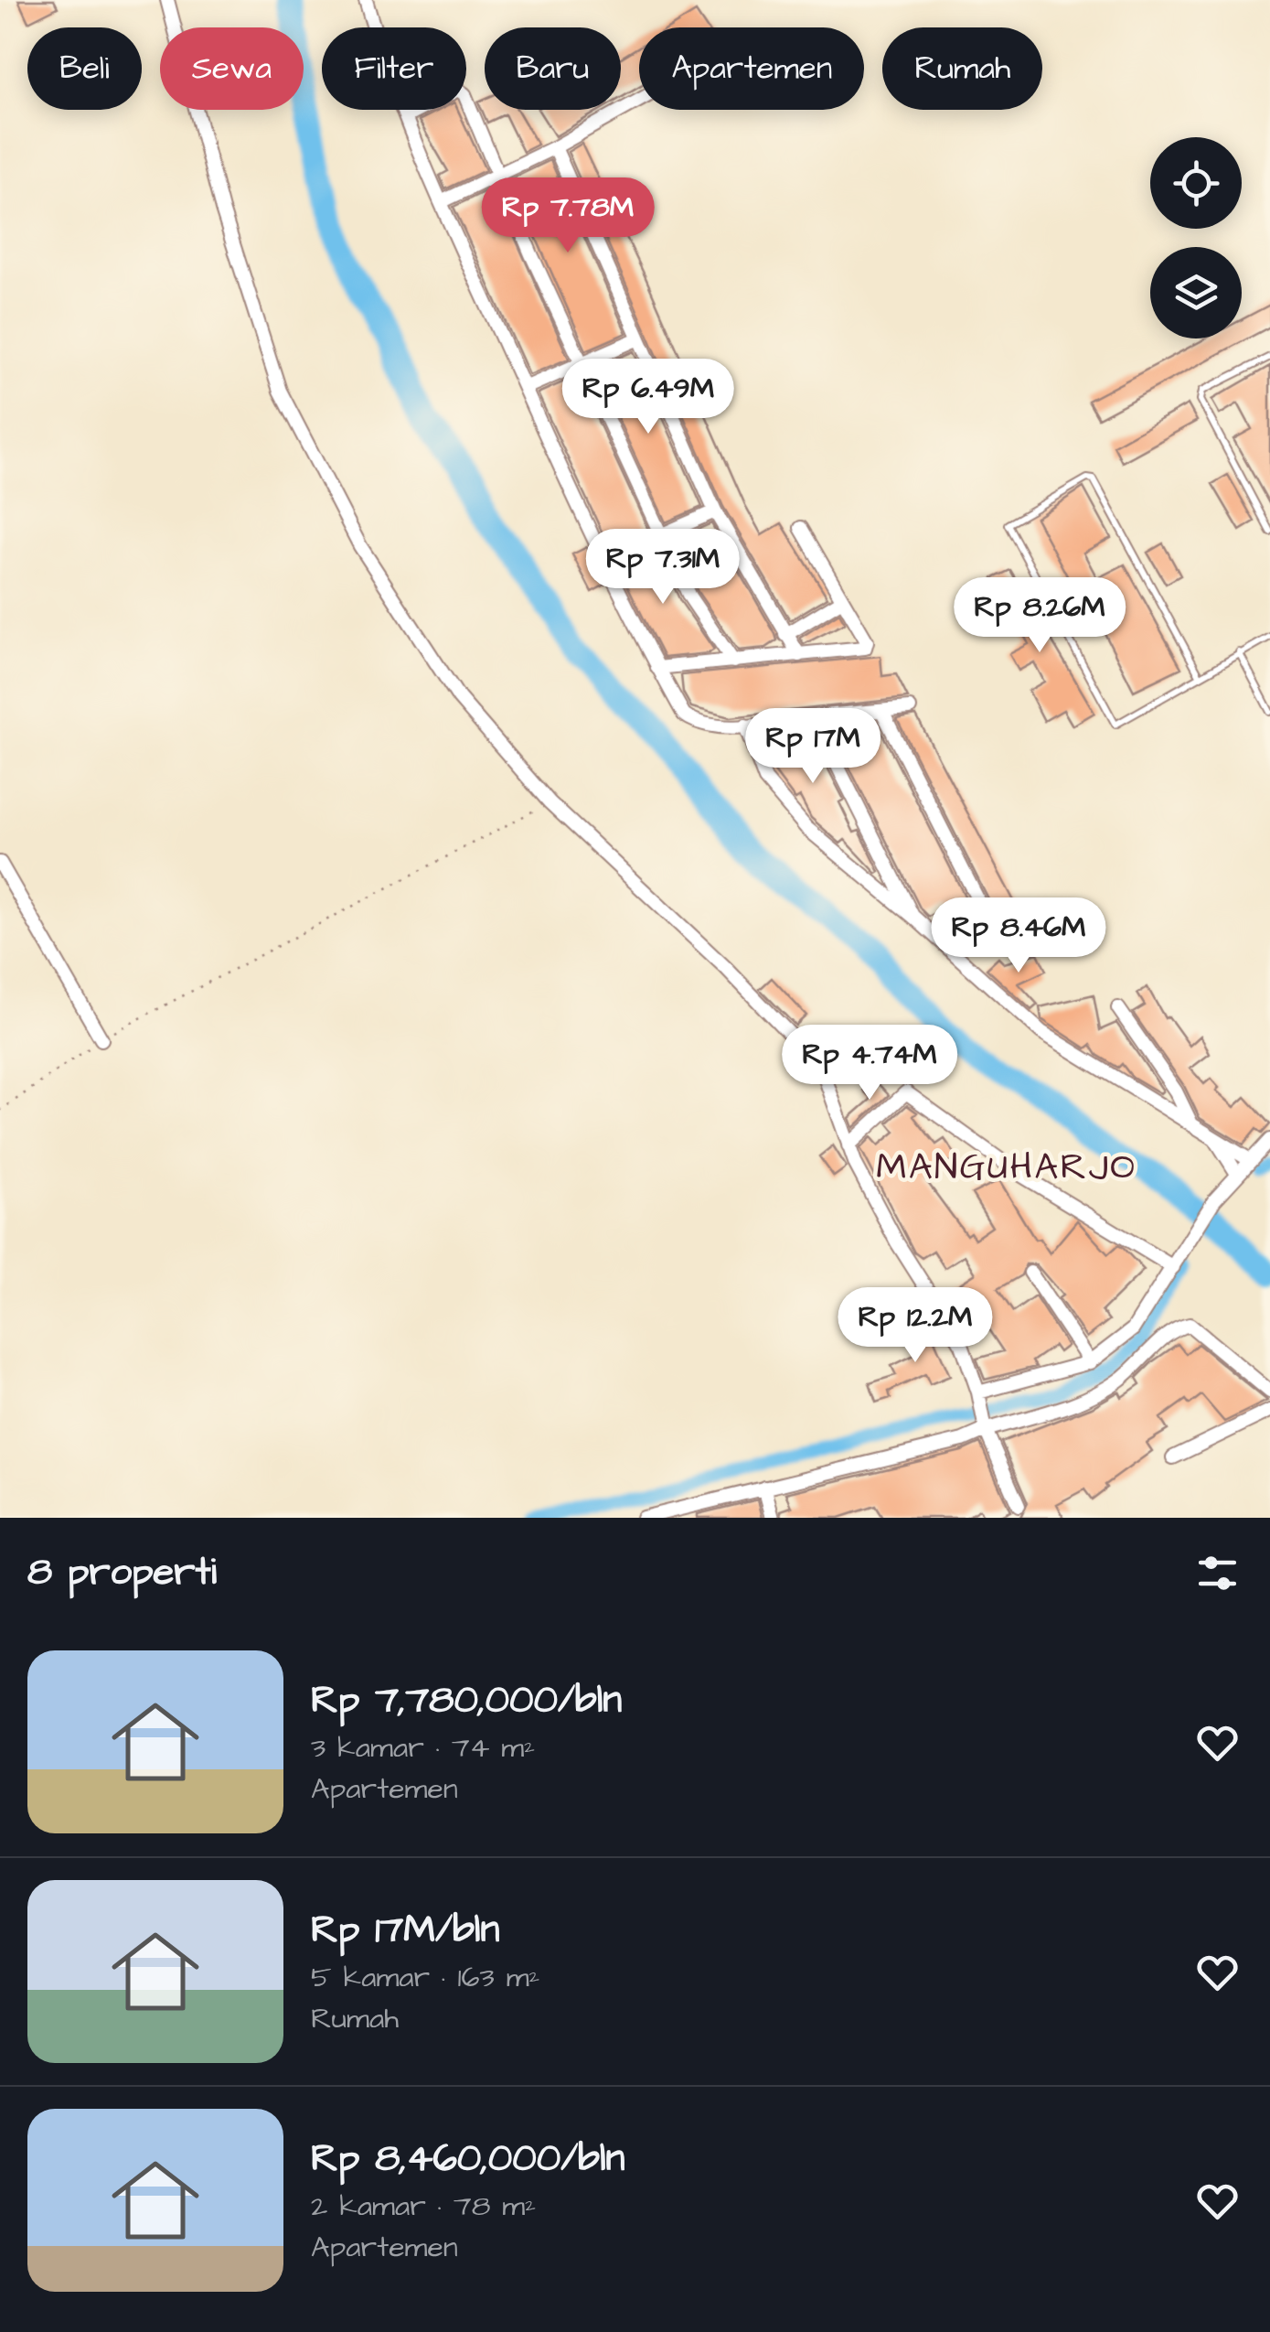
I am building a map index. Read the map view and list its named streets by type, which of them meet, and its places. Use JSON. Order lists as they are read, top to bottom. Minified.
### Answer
{"districts":["MANGUHARJO"],"page":{"chip":["Beli","Sewa","Filter","Baru","Apartemen","Rumah"],"price":["Rp 7.78M","Rp 6.49M","Rp 7.31M","Rp 8.26M","Rp 17M","Rp 8.46M","Rp 4.74M","Rp 12.2M"],"heading":"8 properti","list":[{"name":"Rp 7,780,000/bln","note":"3 kamar · 74 m² · Apartemen"},{"name":"Rp 17M/bln","note":"5 kamar · 163 m² · Rumah"},{"name":"Rp 8,460,000/bln","note":"2 kamar · 78 m² · Apartemen"}]}}
